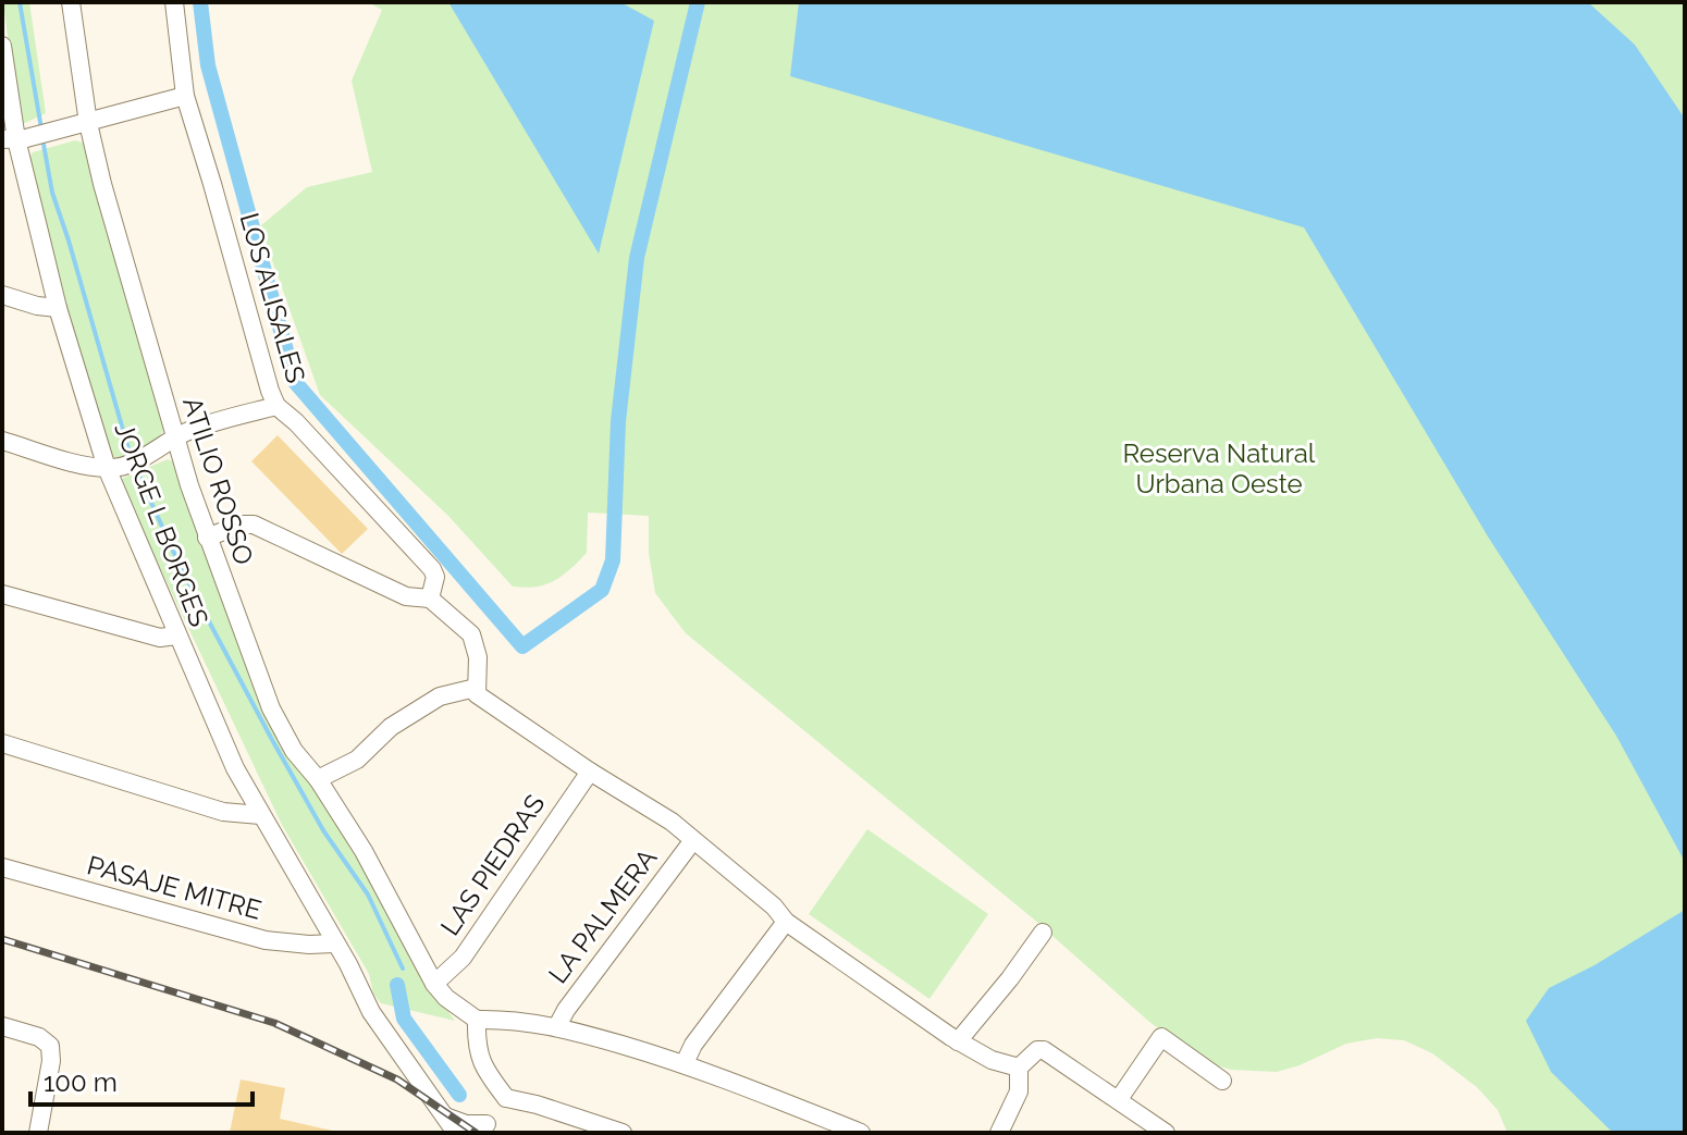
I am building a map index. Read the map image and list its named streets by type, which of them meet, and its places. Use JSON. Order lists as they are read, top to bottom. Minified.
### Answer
{"streets":{"street":["LOS ALISALES","ATILIO ROSSO","JORGE L BORGES","LAS PIEDRAS","PASAJE MITRE","LA PALMERA"]},"crossings":[["ATILIO ROSSO","LAS PIEDRAS"],["JORGE L BORGES","PASAJE MITRE"]],"parks":["Reserva Natural Urbana Oeste"],"scale_bar":"100 m"}
